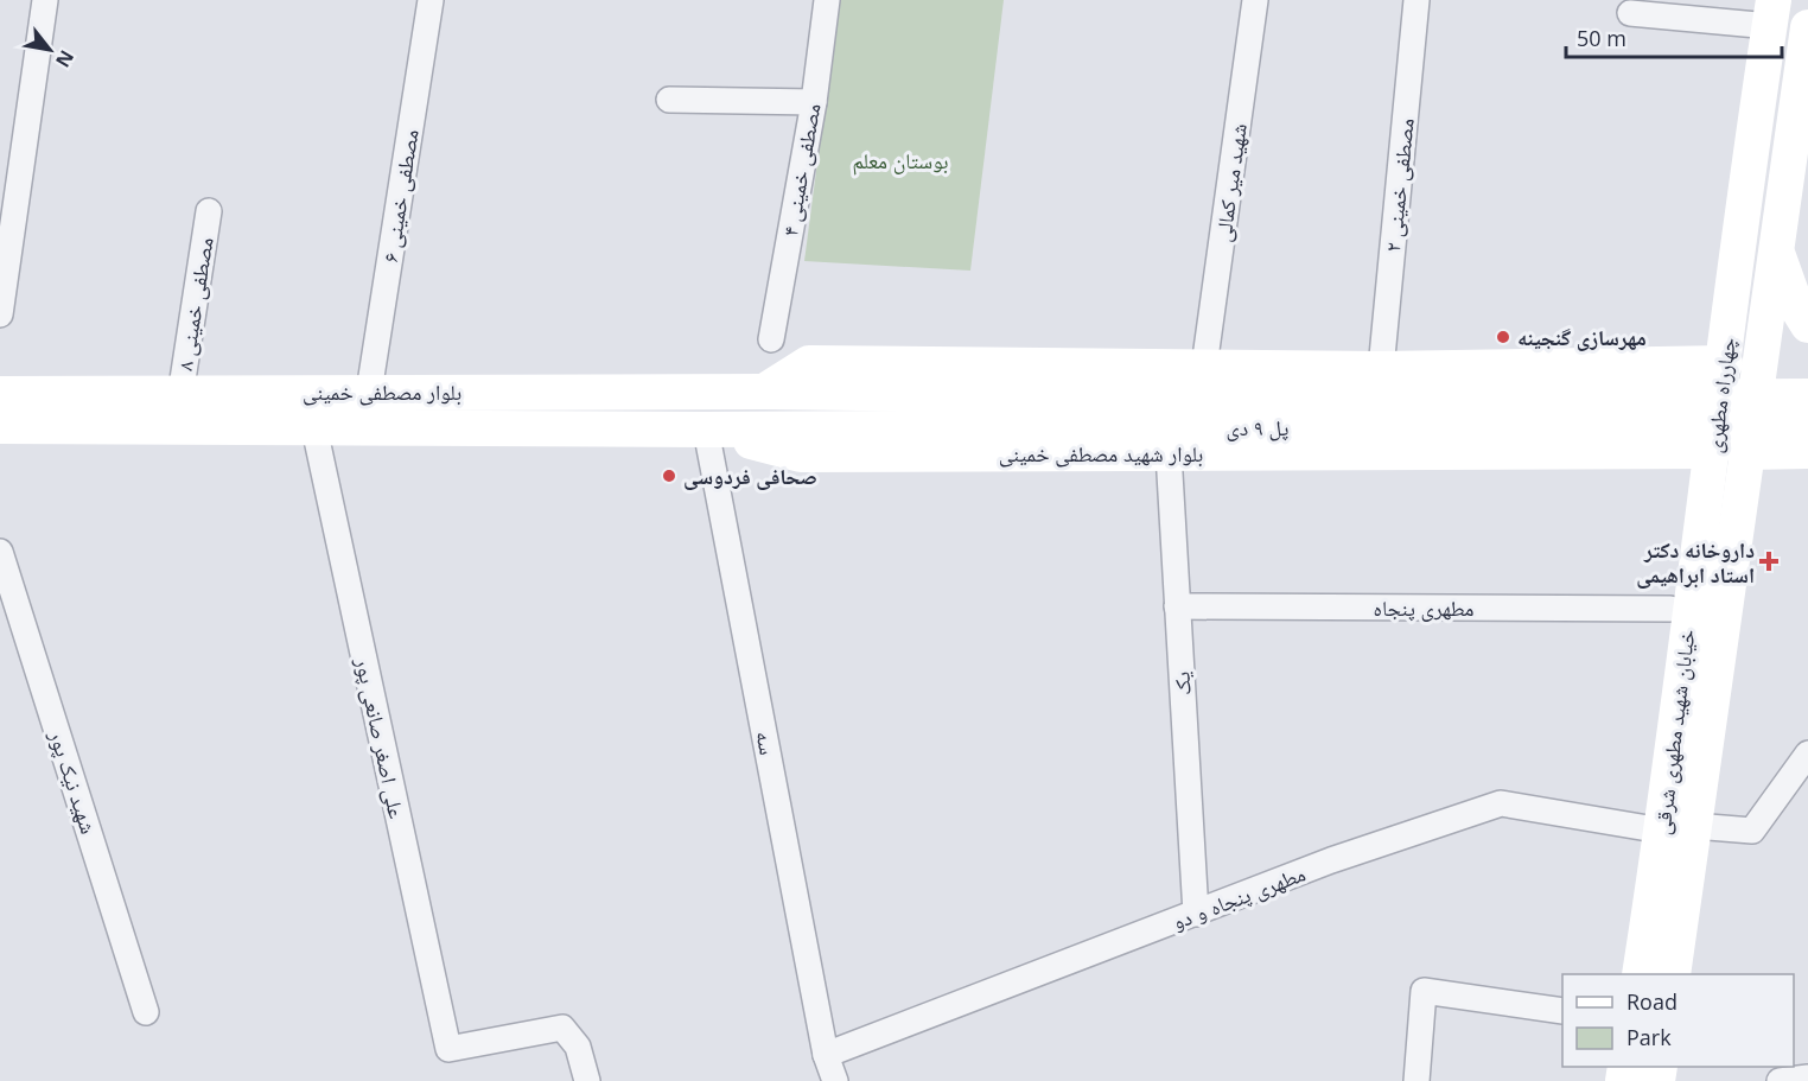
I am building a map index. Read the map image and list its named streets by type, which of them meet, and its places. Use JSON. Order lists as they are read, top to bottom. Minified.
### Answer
{"streets":{"main road":["بلوار مصطفی خمینی","چهارراه مطهری","پل ۹ دی","بلوار شهید مصطفی خمینی","خیابان شهید مطهری شرقی"],"street":["مصطفی خمینی ۴","شهید میر کمالی","مصطفی خمینی ۲","مصطفی خمینی ۶","مصطفی خمینی ۸","مطهری پنجاه","یک","علی اصغر صانعی پور","سه","شهید نیک پور","مطهری پنجاه و دو"]},"crossings":[["شهید میر کمالی","بلوار شهید مصطفی خمینی"],["مصطفی خمینی ۲","پل ۹ دی"],["مصطفی خمینی ۲","بلوار شهید مصطفی خمینی"],["مصطفی خمینی ۶","بلوار مصطفی خمینی"],["مصطفی خمینی ۸","بلوار مصطفی خمینی"],["بلوار مصطفی خمینی","پل ۹ دی"],["بلوار مصطفی خمینی","بلوار شهید مصطفی خمینی"],["بلوار مصطفی خمینی","علی اصغر صانعی پور"],["بلوار مصطفی خمینی","سه"],["چهارراه مطهری","بلوار شهید مصطفی خمینی"],["چهارراه مطهری","خیابان شهید مطهری شرقی"],["پل ۹ دی","بلوار شهید مصطفی خمینی"],["پل ۹ دی","سه"],["بلوار شهید مصطفی خمینی","یک"],["بلوار شهید مصطفی خمینی","سه"],["مطهری پنجاه","یک"],["یک","مطهری پنجاه و دو"],["خیابان شهید مطهری شرقی","مطهری پنجاه و دو"],["سه","مطهری پنجاه و دو"]],"parks":["بوستان معلم"],"places":{"other":["مهرسازی گنجینه","صحافی فردوسی"],"health":["داروخانه دکتر استاد ابراهیمی"]},"legend":["Road","Park"],"scale_bar":"50 m","north":"bottom right"}
